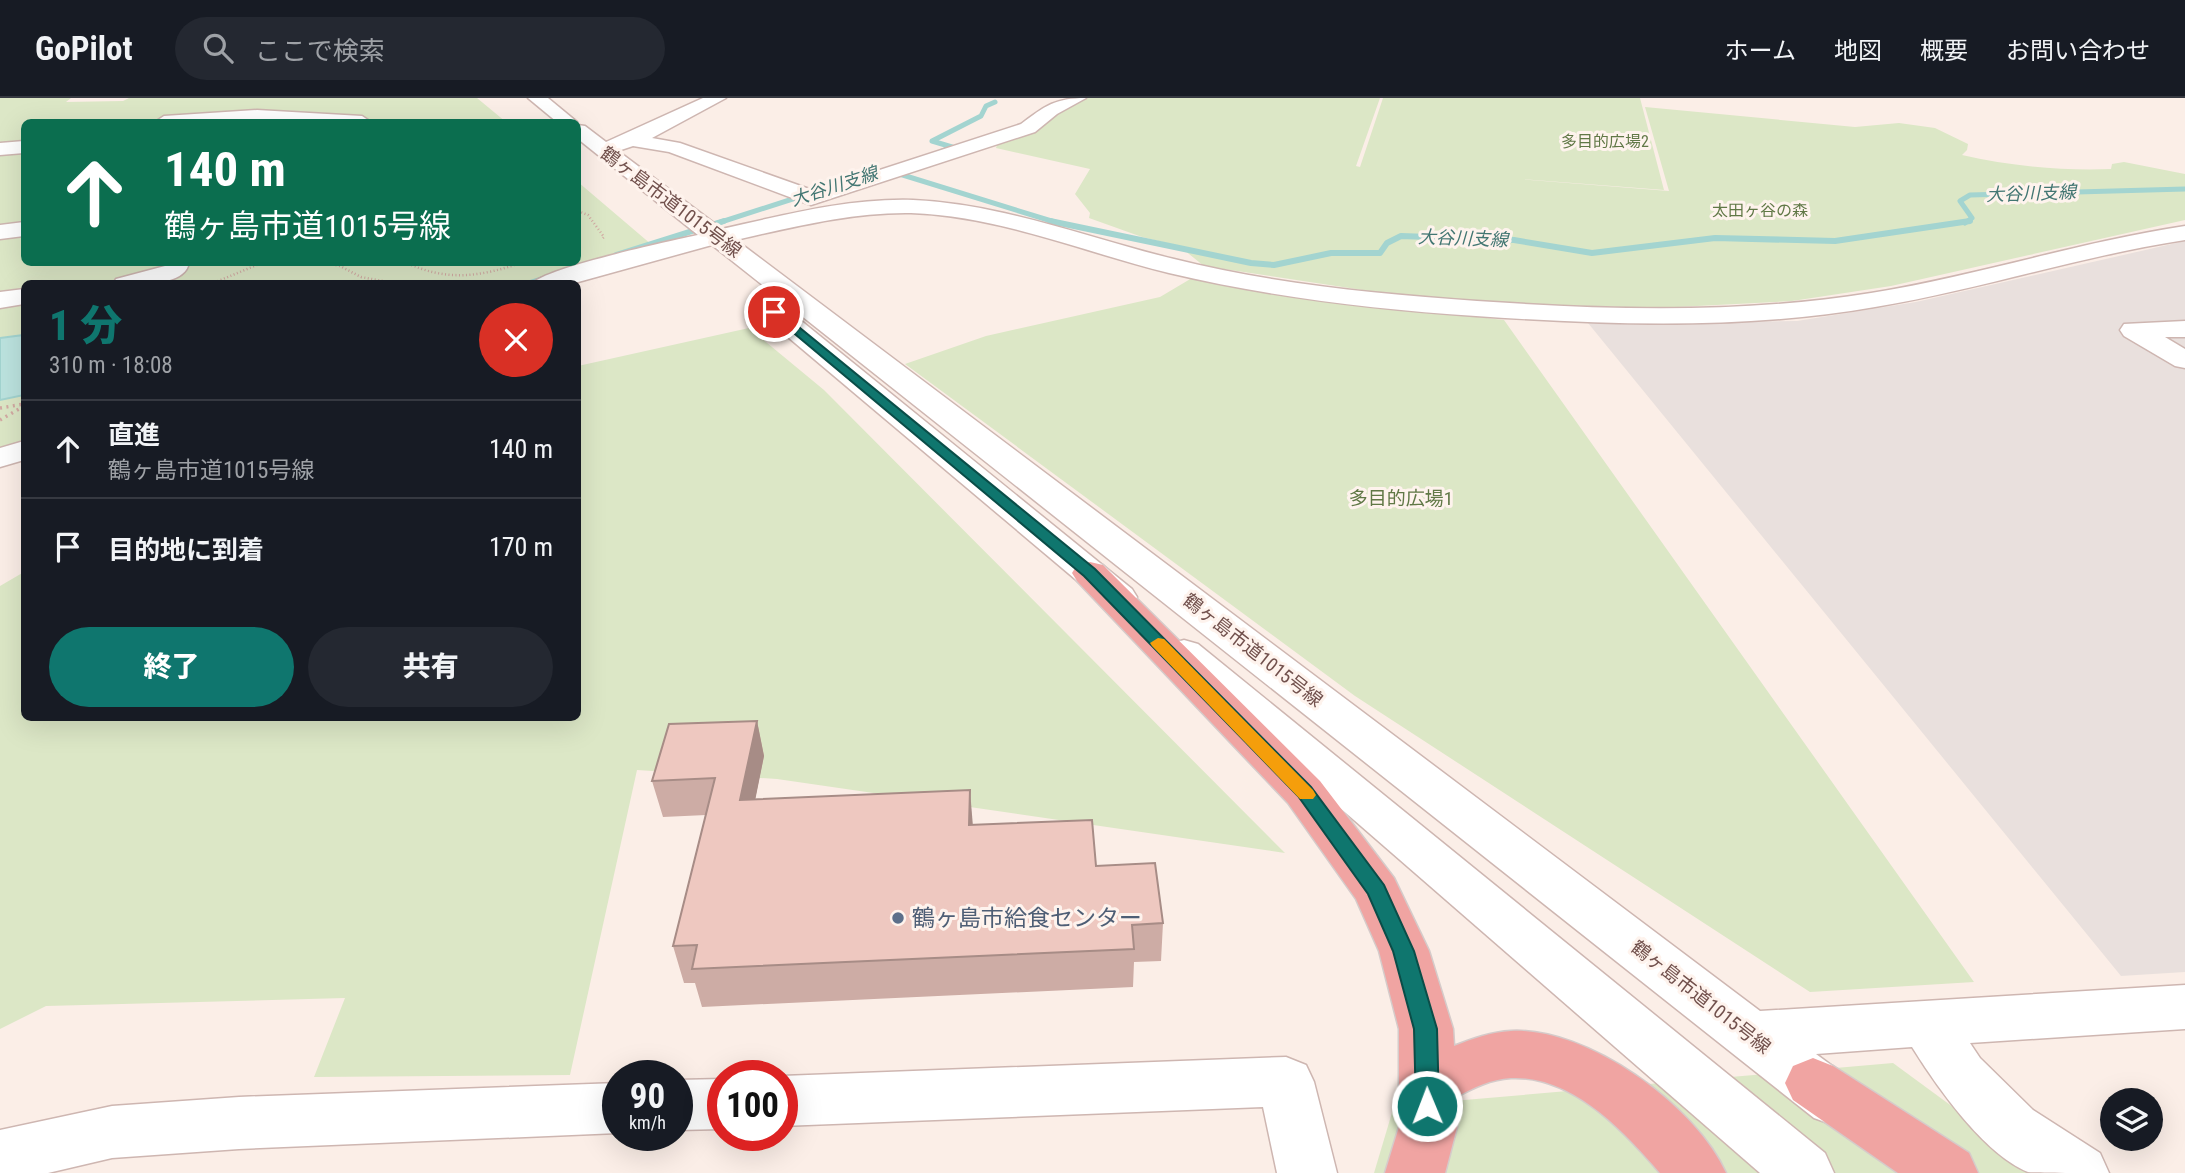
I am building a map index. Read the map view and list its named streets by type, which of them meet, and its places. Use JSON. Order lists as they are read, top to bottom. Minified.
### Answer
{"streets":{"street":["鶴ヶ島市道1015号線"]},"water":["大谷川支線"],"parks":["多目的広場2","太田ヶ谷の森","多目的広場1"],"places":["鶴ヶ島市給食センター"],"page":{"header":"GoPilot","search":"ここで検索","nav":["ホーム","地図","概要","お問い合わせ"],"turn":["140 m","鶴ヶ島市道1015号線"],"heading":["1 分","310 m · 18:08"],"list":[{"name":"直進","note":"鶴ヶ島市道1015号線","value":"140 m"},{"name":"目的地に到着","value":"170 m"}],"buttons":["終了","共有"],"speed":"90 km/h","limit":"100"}}
